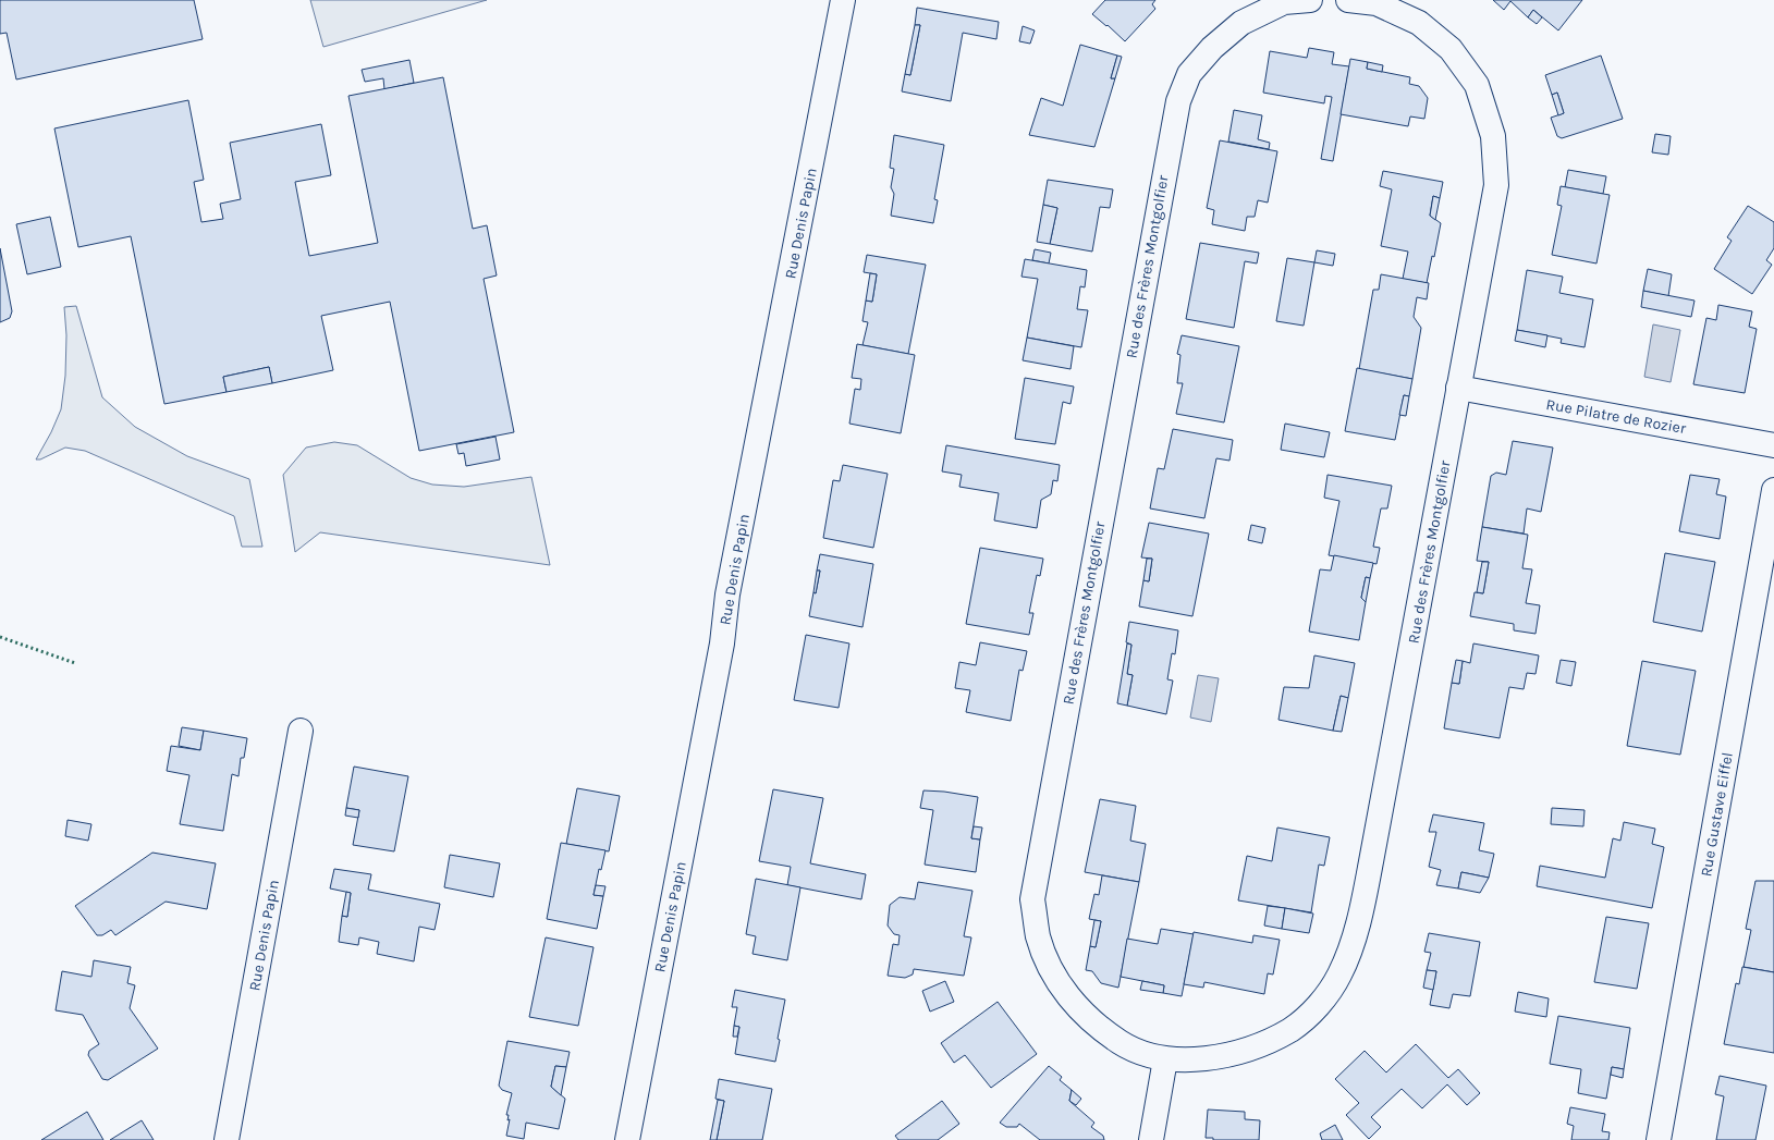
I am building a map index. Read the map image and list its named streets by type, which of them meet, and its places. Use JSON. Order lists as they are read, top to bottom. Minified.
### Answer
{"streets":{"street":["Rue Denis Papin","Rue des Frères Montgolfier","Rue Pilatre de Rozier","Rue Gustave Eiffel"]},"crossings":[["Rue des Frères Montgolfier","Rue Pilatre de Rozier"]]}
